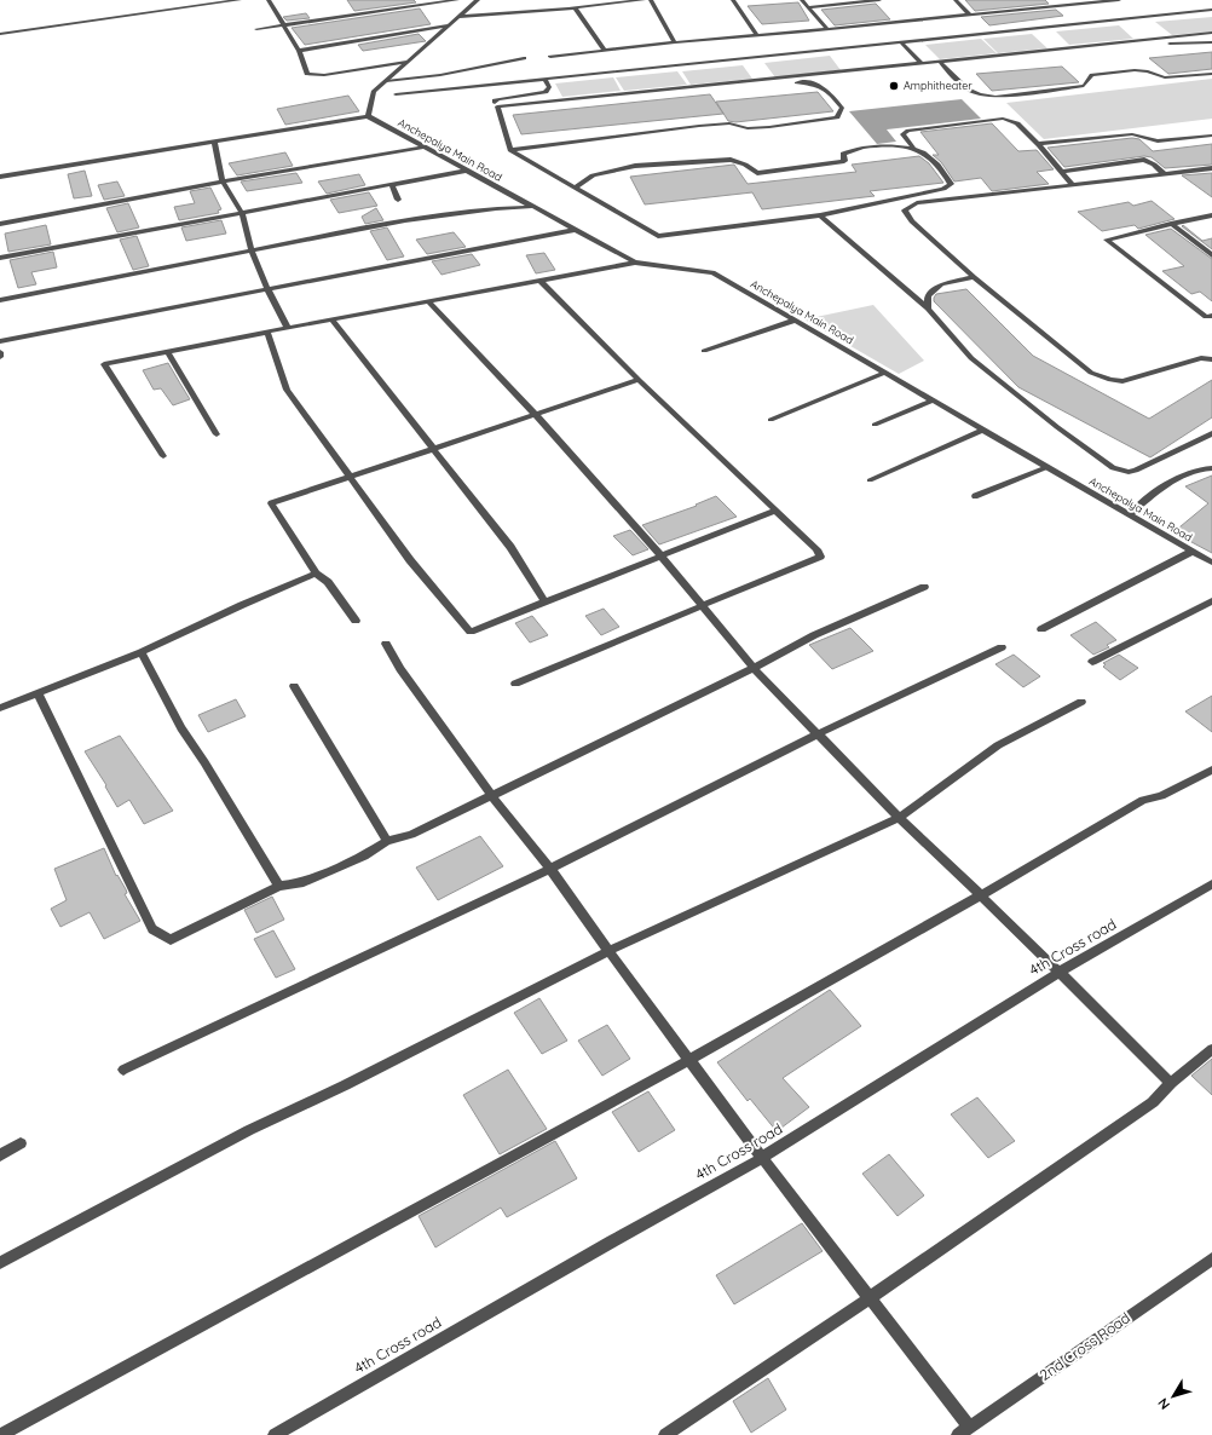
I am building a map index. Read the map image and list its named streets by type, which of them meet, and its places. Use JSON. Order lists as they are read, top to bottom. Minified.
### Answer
{"streets":{"street":["Anchepalya Main Road","4th Cross road","2nd Cross Road"]},"places":["Amphitheater"],"north":"bottom left"}
